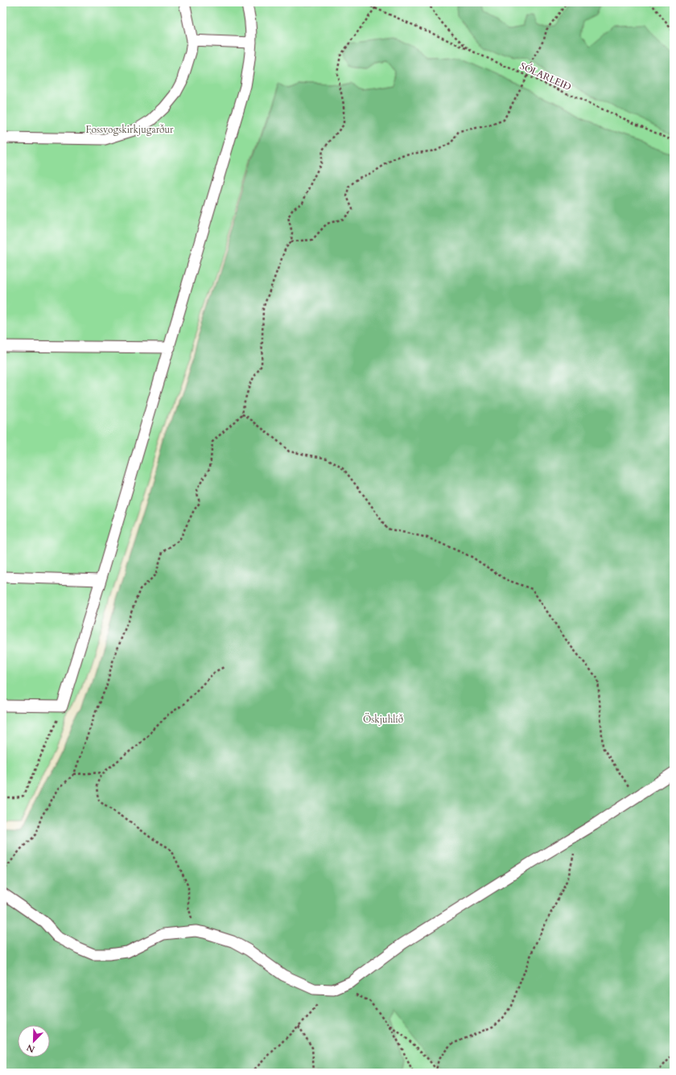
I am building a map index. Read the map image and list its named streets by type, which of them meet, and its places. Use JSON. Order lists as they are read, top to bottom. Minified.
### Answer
{"streets":{"path":["SÓLARLEIÐ"]},"parks":["Fossvogskirkjugarður","Öskjuhlíð"],"north":"bottom left"}
